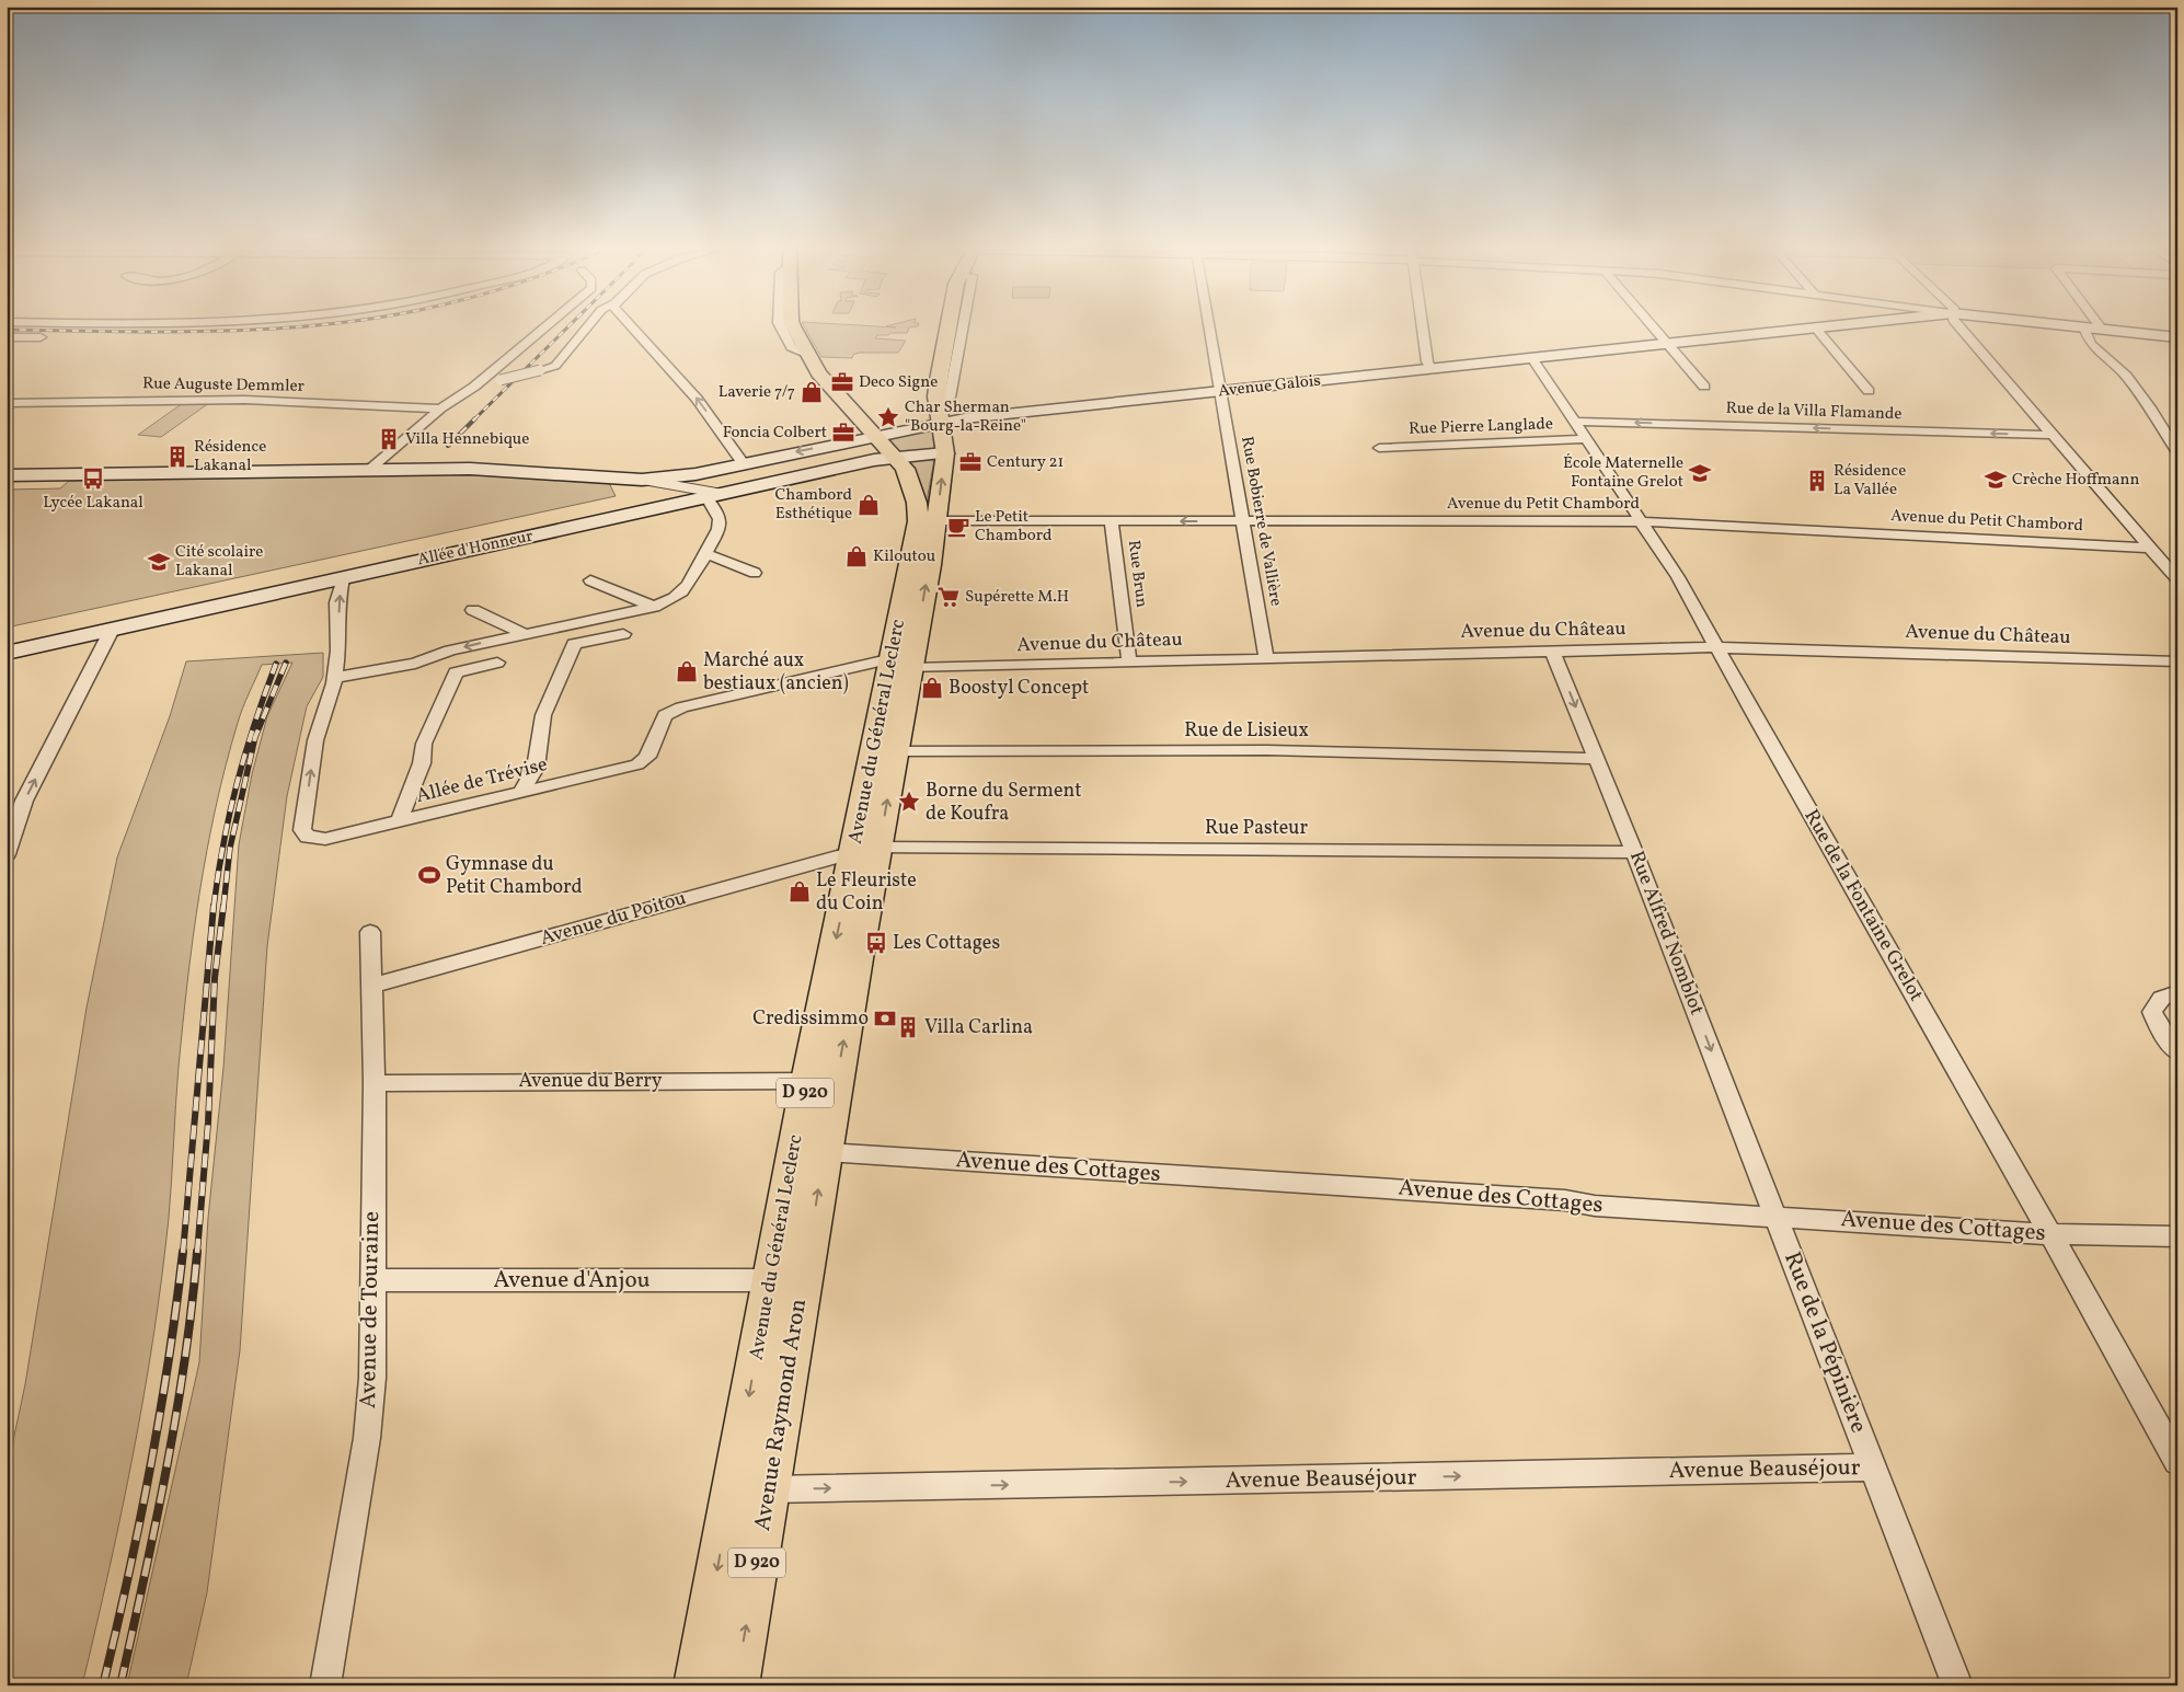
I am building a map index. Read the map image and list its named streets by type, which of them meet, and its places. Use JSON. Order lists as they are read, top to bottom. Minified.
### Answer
{"streets":{"main road":["Avenue Galois","Allée d'Honneur","Avenue du Général Leclerc","D 920","Avenue Raymond Aron"],"street":["Rue Auguste Demmler","Rue de la Villa Flamande","Rue Pierre Langlade","Avenue du Petit Chambord","Rue Bobierre de Vallière","Rue Brun","Avenue du Château","Rue de Lisieux","Allée de Trévise","Rue Pasteur","Rue de la Fontaine Grelot","Avenue du Poitou","Rue Alfred Nomblot","Avenue du Berry","Avenue des Cottages","Avenue d'Anjou","Avenue de Touraine","Rue de la Pépinière","Avenue Beauséjour"]},"crossings":[["Avenue Galois","Rue Bobierre de Vallière"],["Avenue Galois","Avenue du Général Leclerc"],["Avenue Galois","Rue de la Fontaine Grelot"],["Avenue Galois","D 920"],["Rue de la Villa Flamande","Rue de la Fontaine Grelot"],["Rue Pierre Langlade","Rue de la Fontaine Grelot"],["Avenue du Petit Chambord","Rue Bobierre de Vallière"],["Avenue du Petit Chambord","Rue Brun"],["Avenue du Petit Chambord","Avenue du Général Leclerc"],["Avenue du Petit Chambord","Rue de la Fontaine Grelot"],["Rue Bobierre de Vallière","Avenue du Château"],["Allée d'Honneur","Avenue du Général Leclerc"],["Allée d'Honneur","Allée de Trévise"],["Rue Brun","Avenue du Château"],["Avenue du Château","Avenue du Général Leclerc"],["Avenue du Château","Allée de Trévise"],["Avenue du Château","Rue de la Fontaine Grelot"],["Avenue du Château","Rue Alfred Nomblot"],["Rue de Lisieux","Avenue du Général Leclerc"],["Rue de Lisieux","Rue Alfred Nomblot"],["Avenue du Général Leclerc","Allée de Trévise"],["Avenue du Général Leclerc","Rue Pasteur"],["Avenue du Général Leclerc","Avenue du Poitou"],["Avenue du Général Leclerc","Avenue du Berry"],["Avenue du Général Leclerc","D 920"],["Avenue du Général Leclerc","Avenue des Cottages"],["Avenue du Général Leclerc","Avenue d'Anjou"],["Avenue du Général Leclerc","Avenue Raymond Aron"],["Rue Pasteur","Avenue du Poitou"],["Rue Pasteur","Rue Alfred Nomblot"],["Rue de la Fontaine Grelot","Avenue des Cottages"],["Avenue du Poitou","Avenue de Touraine"],["Rue Alfred Nomblot","Avenue des Cottages"],["Rue Alfred Nomblot","Rue de la Pépinière"],["Avenue du Berry","Avenue de Touraine"],["Avenue des Cottages","Rue de la Pépinière"],["Avenue d'Anjou","Avenue de Touraine"],["Rue de la Pépinière","Avenue Beauséjour"],["Avenue Raymond Aron","Avenue Beauséjour"]],"one_way":["Rue de la Villa Flamande","Rue Alfred Nomblot","Avenue Raymond Aron","Avenue Beauséjour"],"places":{"office":["Deco Signe","Foncia Colbert","Century 21"],"shop":["Laverie 7/7","Chambord Esthétique","Kiloutou","Marché aux bestiaux (ancien)","Boostyl Concept","Le Fleuriste du Coin"],"place":["Char Sherman \"Bourg-la-Reine\"","Borne du Serment de Koufra"],"building":["Villa Hennebique","Résidence Lakanal","Résidence La Vallée","Villa Carlina"],"school or university":["École Maternelle Fontaine Grelot","Crèche Hoffmann","Cité scolaire Lakanal"],"bus stop":["Lycée Lakanal","Les Cottages"],"cafe":["Le Petit Chambord"],"supermarket":["Supérette M.H"],"sports":["Gymnase du Petit Chambord"],"bank":["Credissimmo"]}}
